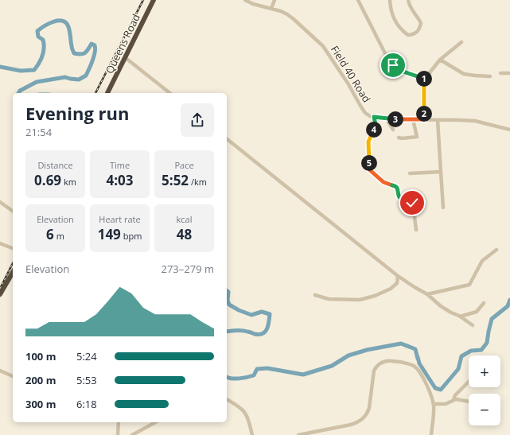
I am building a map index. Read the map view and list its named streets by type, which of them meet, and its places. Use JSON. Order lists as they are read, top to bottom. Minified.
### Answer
{"streets":{"highway":["Queens Road"],"street":["Field 40 Road"]},"page":{"pins":["1","2","3","4","5"],"heading":["Evening run","21:54"],"stats":[["Distance","0.69 km"],["Time","4:03"],["Pace","5:52 /km"],["Elevation","6 m"],["Heart rate","149 bpm"],["kcal","48"]],"chart":["Elevation","273–279 m"],"list":[{"name":"100 m","note":"5:24"},{"name":"200 m","note":"5:53"},{"name":"300 m","note":"6:18"}],"map_buttons":["+","−"]}}
